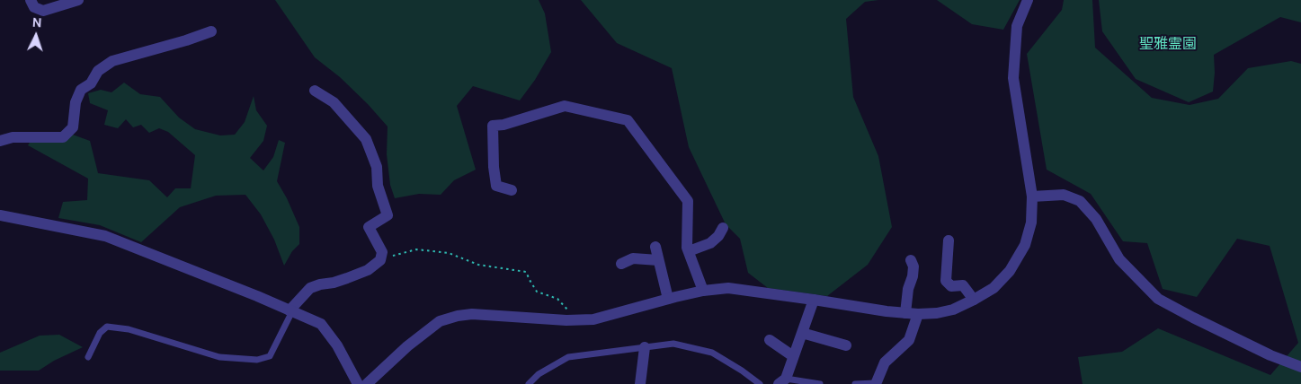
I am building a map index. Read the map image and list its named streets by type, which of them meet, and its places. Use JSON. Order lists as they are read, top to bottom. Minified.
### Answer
{"parks":["聖雅霊園"],"north":"top"}
